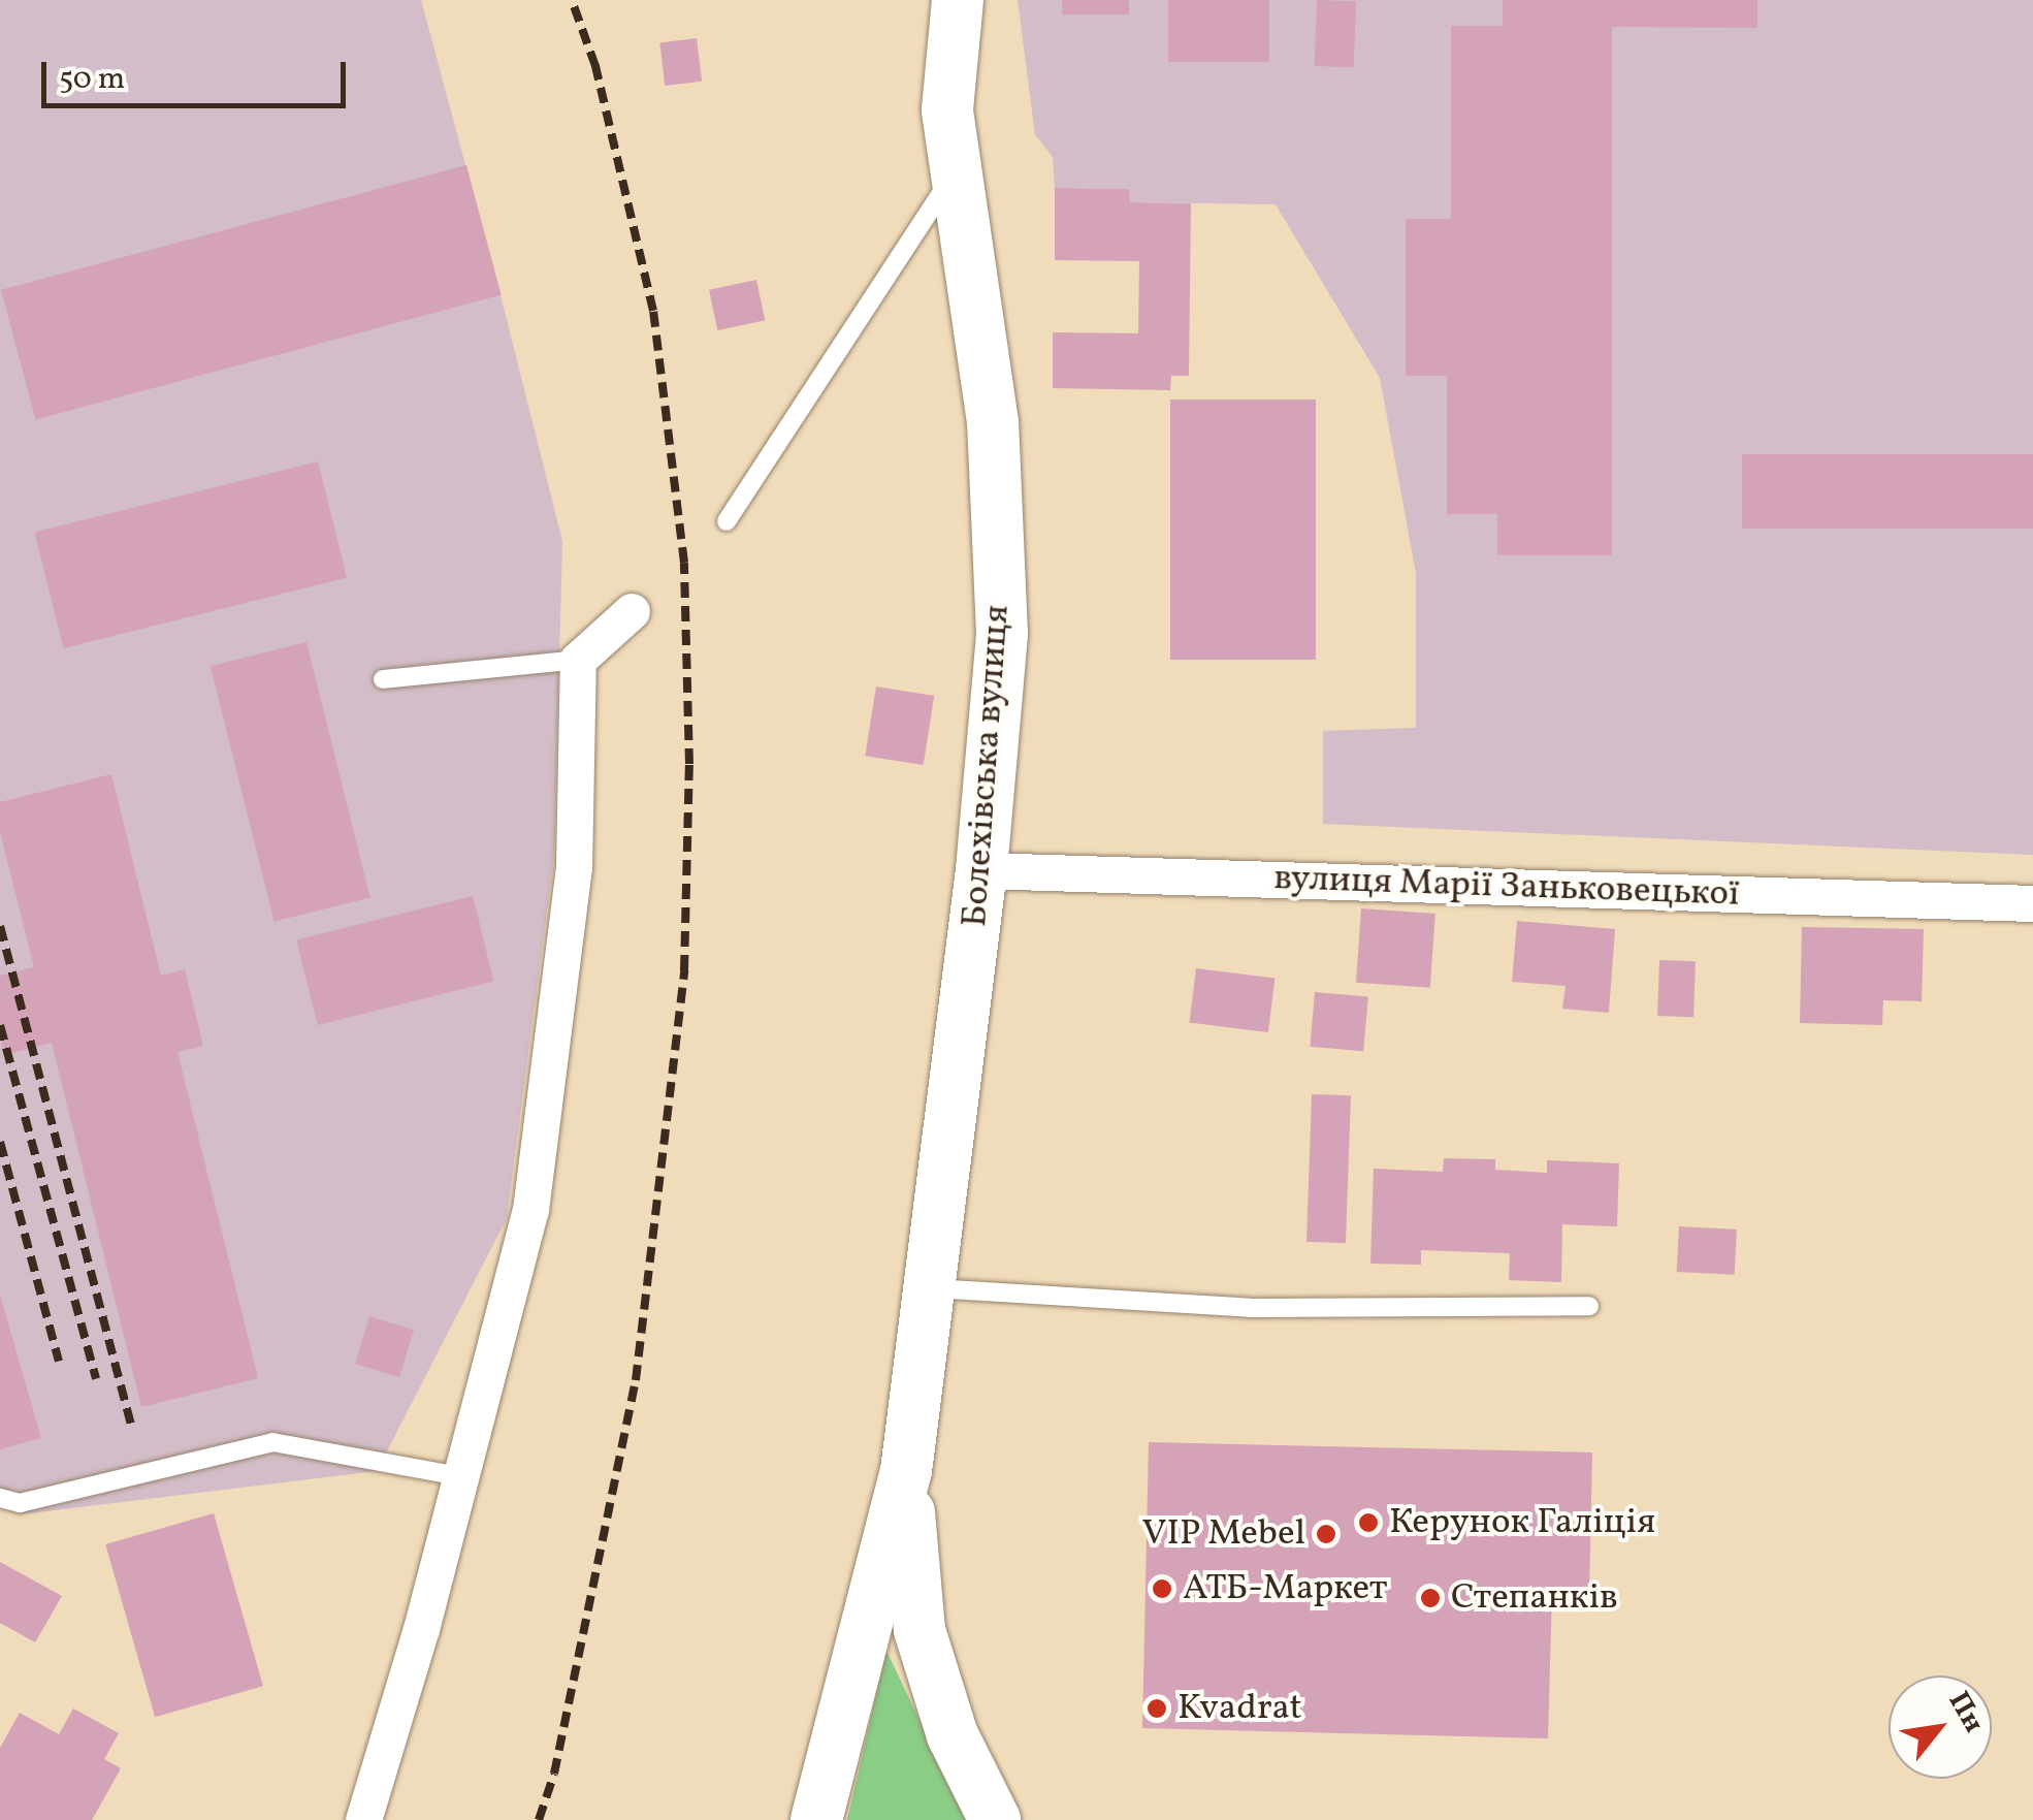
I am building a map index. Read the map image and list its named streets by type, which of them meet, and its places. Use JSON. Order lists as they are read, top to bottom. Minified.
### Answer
{"streets":{"main road":["Болехівська вулиця"],"street":["вулиця Марії Заньковецької"]},"crossings":[["Болехівська вулиця","вулиця Марії Заньковецької"]],"places":["Керунок Галіція","VIP Mebel","АТБ-Маркет","Степанків","Kvadrat"],"scale_bar":"50 m","north":"top right"}
